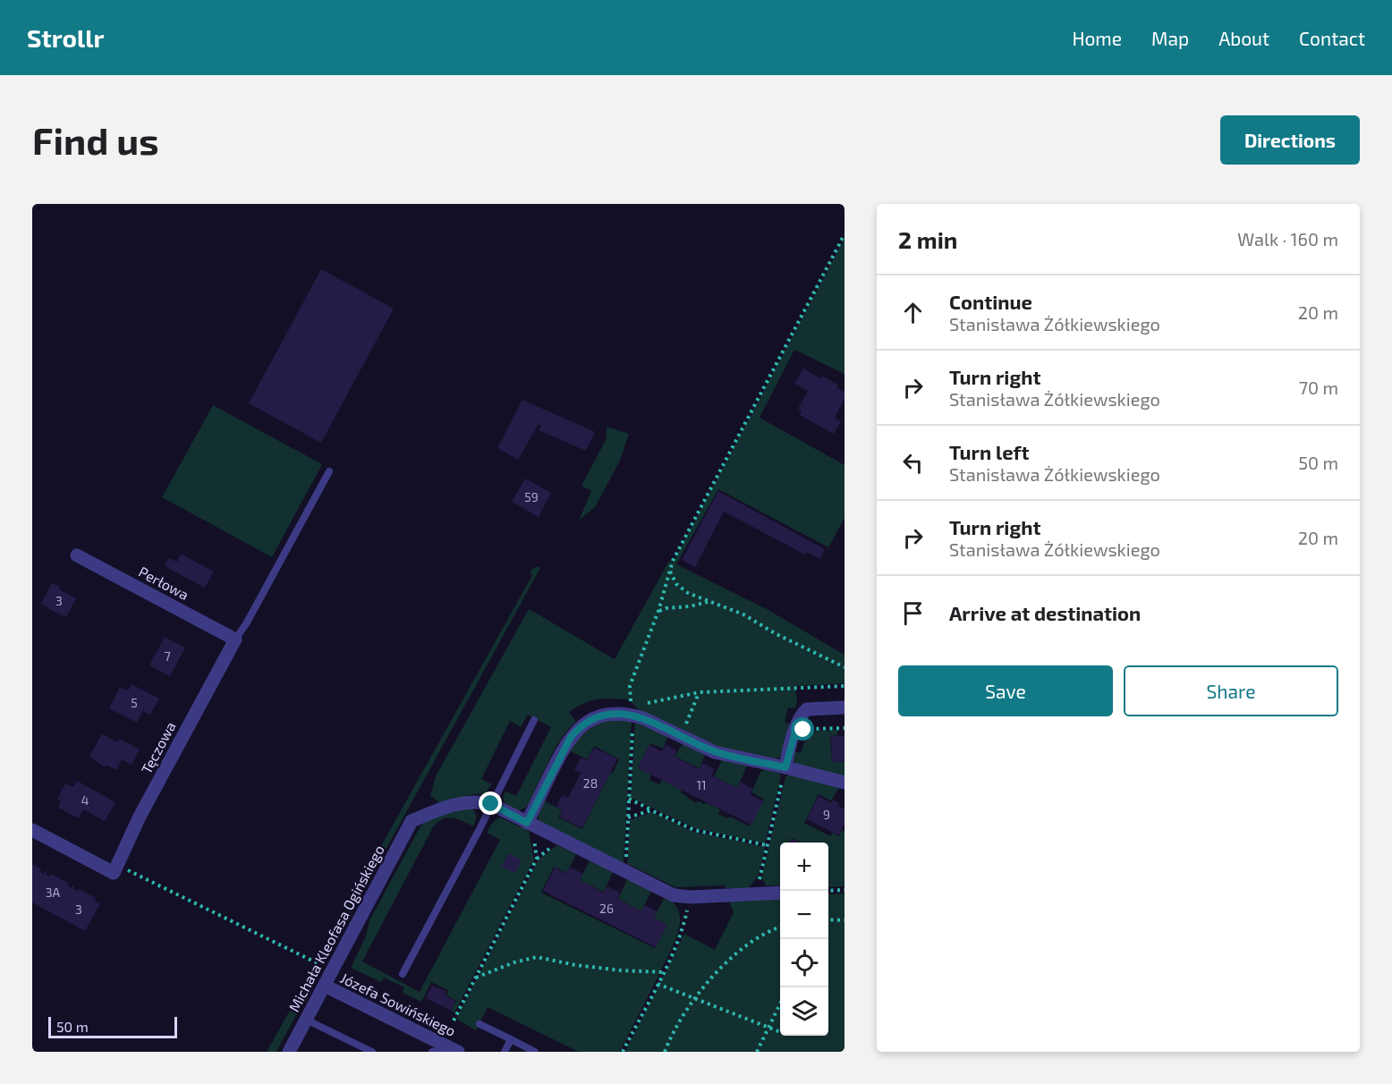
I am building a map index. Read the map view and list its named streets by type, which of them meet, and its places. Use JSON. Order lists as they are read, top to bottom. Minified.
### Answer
{"streets":{"street":["Perłowa","Tęczowa","Michała Kleofasa Ogińskiego","Józefa Sowińskiego"]},"crossings":[["Perłowa","Tęczowa"],["Michała Kleofasa Ogińskiego","Józefa Sowińskiego"]],"house_numbers":["59","3","7","5","28","11","4","9","3A","26","3"],"scale_bar":"50 m","page":{"header":"Strollr","nav":["Home","Map","About","Contact"],"buttons":["Directions",["Save","Share"]],"title":"Find us","heading":["2 min","Walk · 160 m"],"list":[["Continue","Stanisława Żółkiewskiego","20 m"],["Turn right","Stanisława Żółkiewskiego","70 m"],["Turn left","Stanisława Żółkiewskiego","50 m"],["Turn right","Stanisława Żółkiewskiego","20 m"],"Arrive at destination"],"map_buttons":["+","−"],"scale":"50 m"}}
